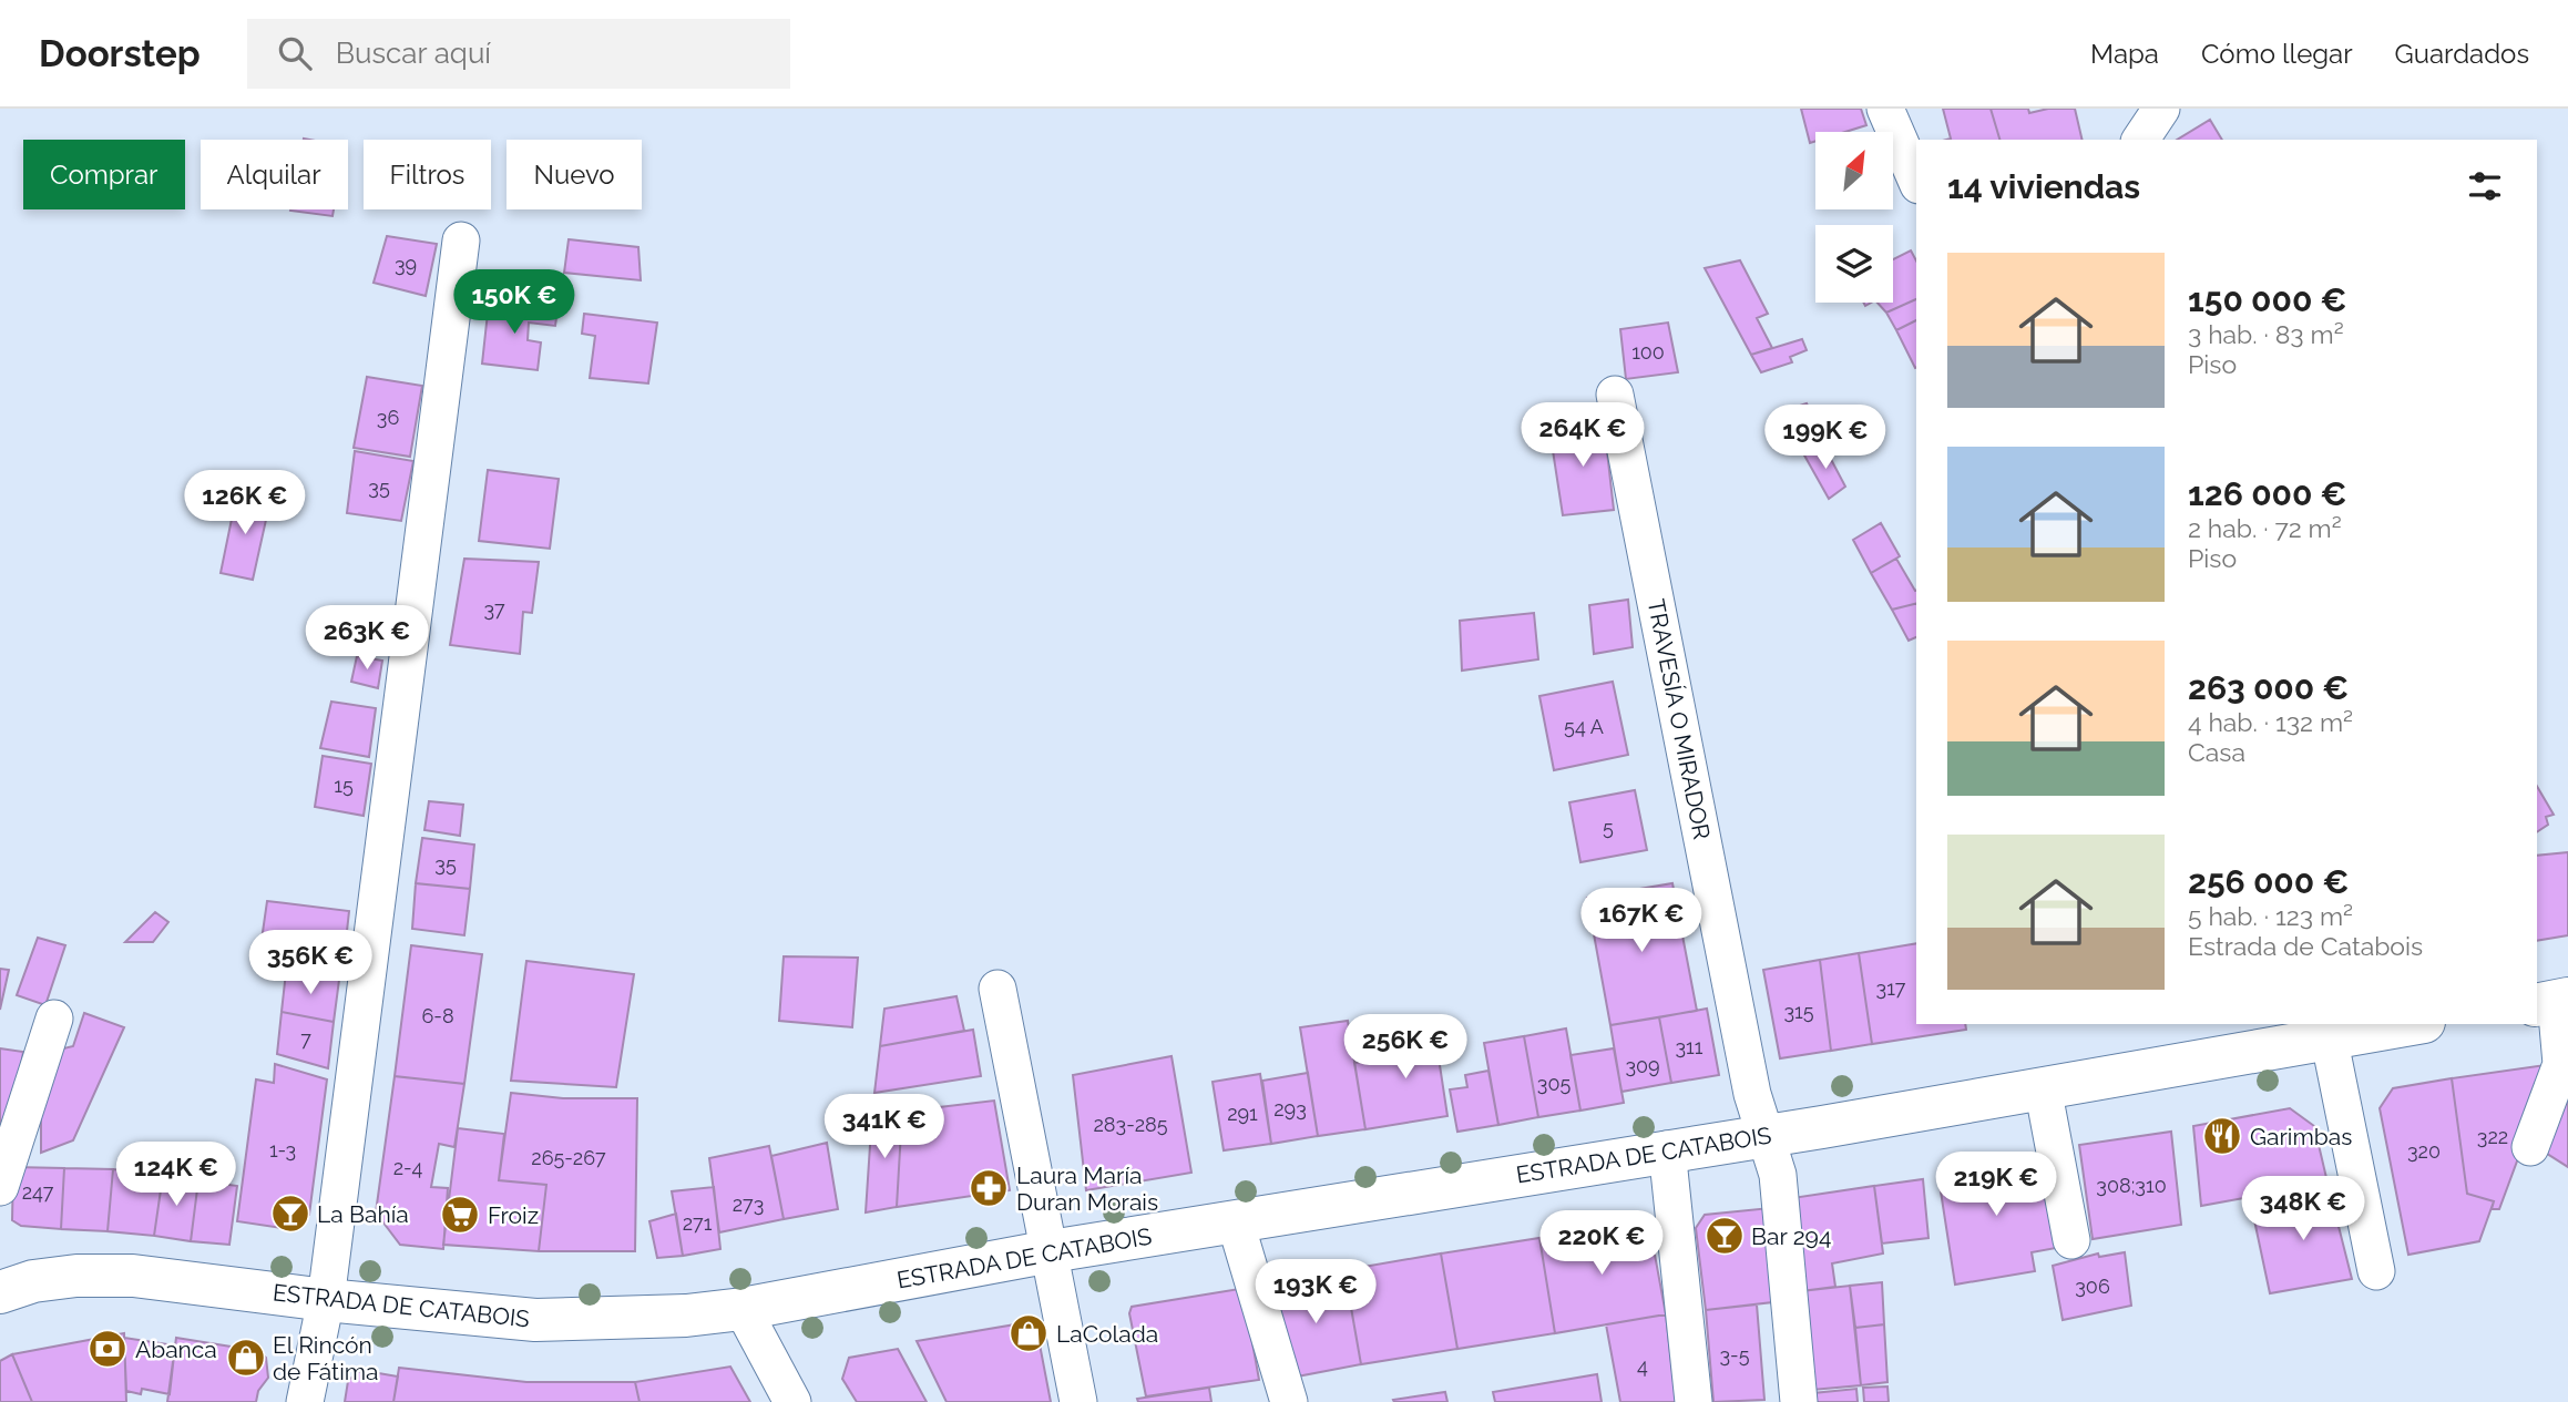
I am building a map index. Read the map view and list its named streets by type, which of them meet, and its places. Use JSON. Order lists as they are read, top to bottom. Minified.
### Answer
{"streets":{"main road":["ESTRADA DE CATABOIS"],"street":["TRAVESÍA O MIRADOR"]},"crossings":[["TRAVESÍA O MIRADOR","ESTRADA DE CATABOIS"]],"places":{"restaurant":["Garimbas"],"pharmacy":["Laura María Duran Morais"],"bar":["La Bahía","Bar 294"],"supermarket":["Froiz"],"shop":["LaColada","El Rincón de Fátima"],"bank":["Abanca"]},"house_numbers":["39","100","36","35","37","54 A","15","5","35","317","315","6-8","7","311","309","305","293","291","283-285","322","1-3","320","265-267","2-4","308;310","247","273","271","306","3-5","4"],"north":"top right","page":{"header":"Doorstep","search":"Buscar aquí","nav":["Mapa","Cómo llegar","Guardados"],"chip":["Comprar","Alquilar","Filtros","Nuevo"],"heading":"14 viviendas","list":[{"name":"150 000 €","note":"3 hab. · 83 m² · Piso"},{"name":"126 000 €","note":"2 hab. · 72 m² · Piso"},{"name":"263 000 €","note":"4 hab. · 132 m² · Casa"},{"name":"256 000 €","note":"5 hab. · 123 m² · Estrada de Catabois"}],"price":["150K €","264K €","199K €","126K €","263K €","167K €","356K €","256K €","341K €","124K €","219K €","348K €","220K €","193K €"]}}
